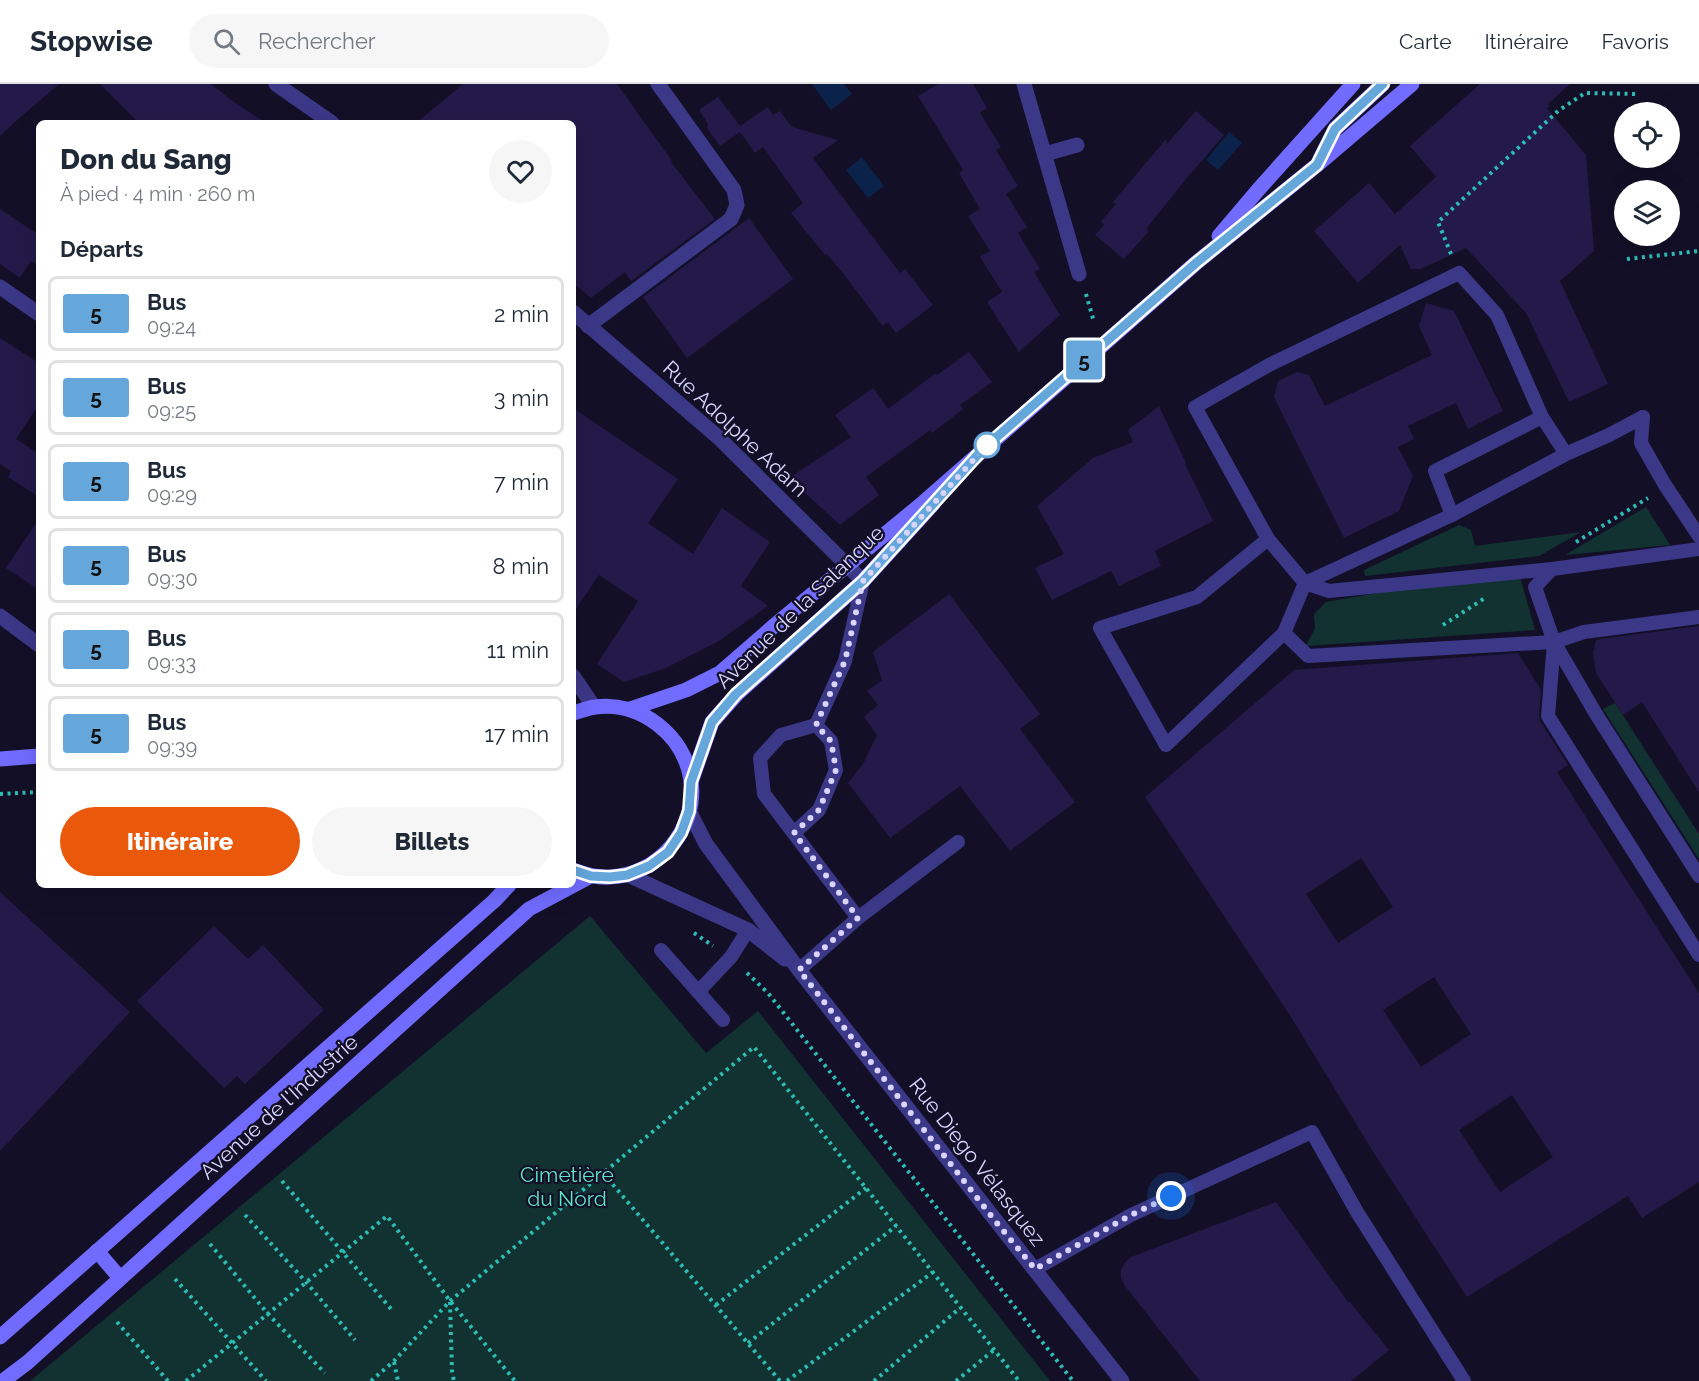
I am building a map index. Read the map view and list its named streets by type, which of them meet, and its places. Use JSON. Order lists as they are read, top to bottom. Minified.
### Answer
{"streets":{"street":["Rue Adolphe Adam","Avenue de la Salanque","Avenue de l'Industrie","Rue Diego Vélasquez"]},"crossings":[["Rue Adolphe Adam","Avenue de la Salanque"]],"parks":["Cimetière du Nord"],"lines":["bus line 5"],"page":{"header":"Stopwise","search":"Rechercher","nav":["Carte","Itinéraire","Favoris"],"on_map":"5","heading":[["Don du Sang","À pied · 4 min · 260 m"],"Départs"],"list":[{"mark":"5","name":"Bus","note":"09:24","value":"2 min"},{"mark":"5","name":"Bus","note":"09:25","value":"3 min"},{"mark":"5","name":"Bus","note":"09:29","value":"7 min"},{"mark":"5","name":"Bus","note":"09:30","value":"8 min"},{"mark":"5","name":"Bus","note":"09:33","value":"11 min"},{"mark":"5","name":"Bus","note":"09:39","value":"17 min"}],"buttons":["Itinéraire","Billets"]}}
